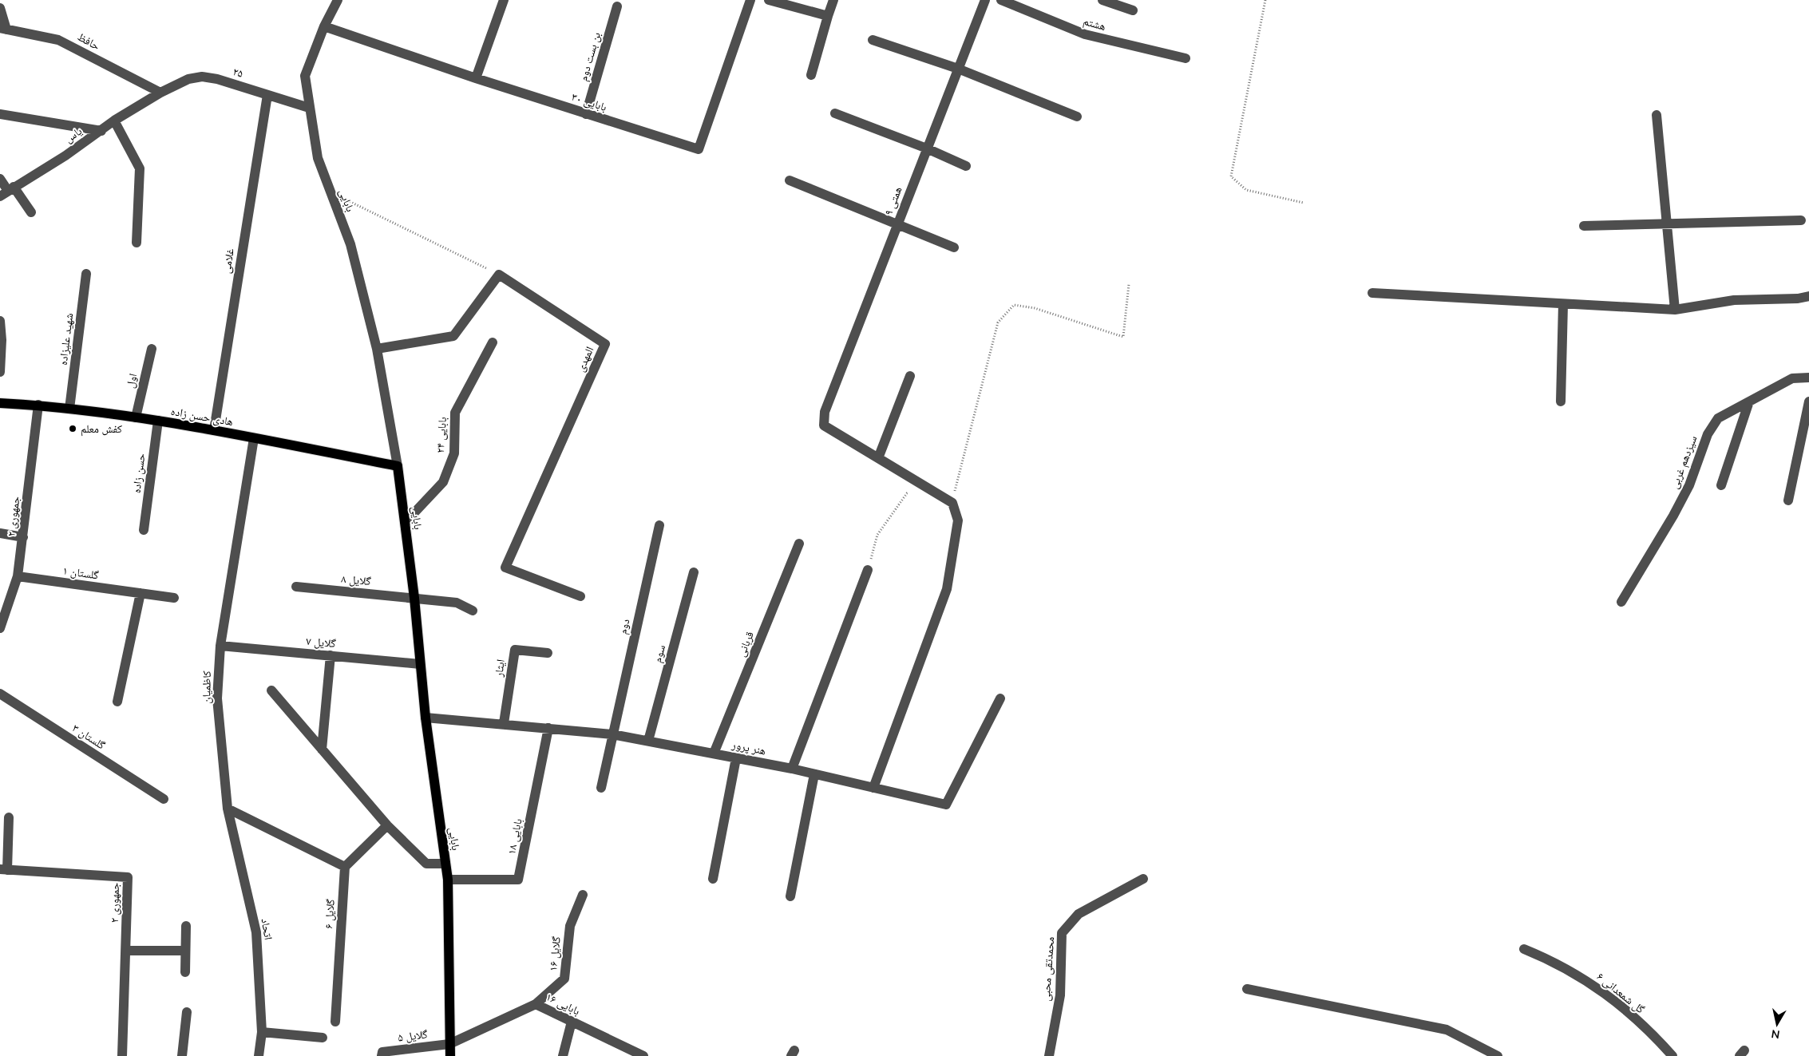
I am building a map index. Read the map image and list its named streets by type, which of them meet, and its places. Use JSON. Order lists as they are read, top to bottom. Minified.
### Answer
{"streets":{"main road":["بابایی","هادی حسن زاده"],"street":["هشتم","حافظ","بن بست دوم","۲۵","بابایی ۳۰","یاس","همتی ۹","غلامی","شهید علیزاده","المهدی","اول","بابایی ۲۴","سیزدهم غربی","حسن زاده","جمهوری ۲","گلستان ۱","گلایل ۸","دوم","گلایل ۷","قربانی","سوم","ایثار","کاظمیان","گلستان ۳","هنر پرور","بابایی ۱۸","گلایل ۶","اتحاد","گلایل ۱۶","محمدتقی محبی","گل شمعدانی ۶","بابایی ۱۶","گلایل ۵"]},"crossings":[["حافظ","۲۵"],["حافظ","یاس"],["بن بست دوم","بابایی ۳۰"],["۲۵","یاس"],["۲۵","بابایی"],["۲۵","غلامی"],["بابایی ۳۰","بابایی"],["بابایی","هادی حسن زاده"],["بابایی","بابایی ۲۴"],["بابایی","گلایل ۸"],["بابایی","گلایل ۷"],["بابایی","هنر پرور"],["بابایی","بابایی ۱۸"],["بابایی","بابایی ۱۶"],["بابایی","گلایل ۵"],["غلامی","هادی حسن زاده"],["شهید علیزاده","هادی حسن زاده"],["اول","هادی حسن زاده"],["هادی حسن زاده","حسن زاده"],["هادی حسن زاده","جمهوری ۲"],["هادی حسن زاده","کاظمیان"],["جمهوری ۲","گلستان ۱"],["دوم","هنر پرور"],["گلایل ۷","کاظمیان"],["قربانی","هنر پرور"],["سوم","هنر پرور"],["ایثار","هنر پرور"],["کاظمیان","اتحاد"],["هنر پرور","بابایی ۱۸"],["گلایل ۱۶","بابایی ۱۶"],["بابایی ۱۶","گلایل ۵"]],"places":["کفش معلم"],"north":"bottom"}
